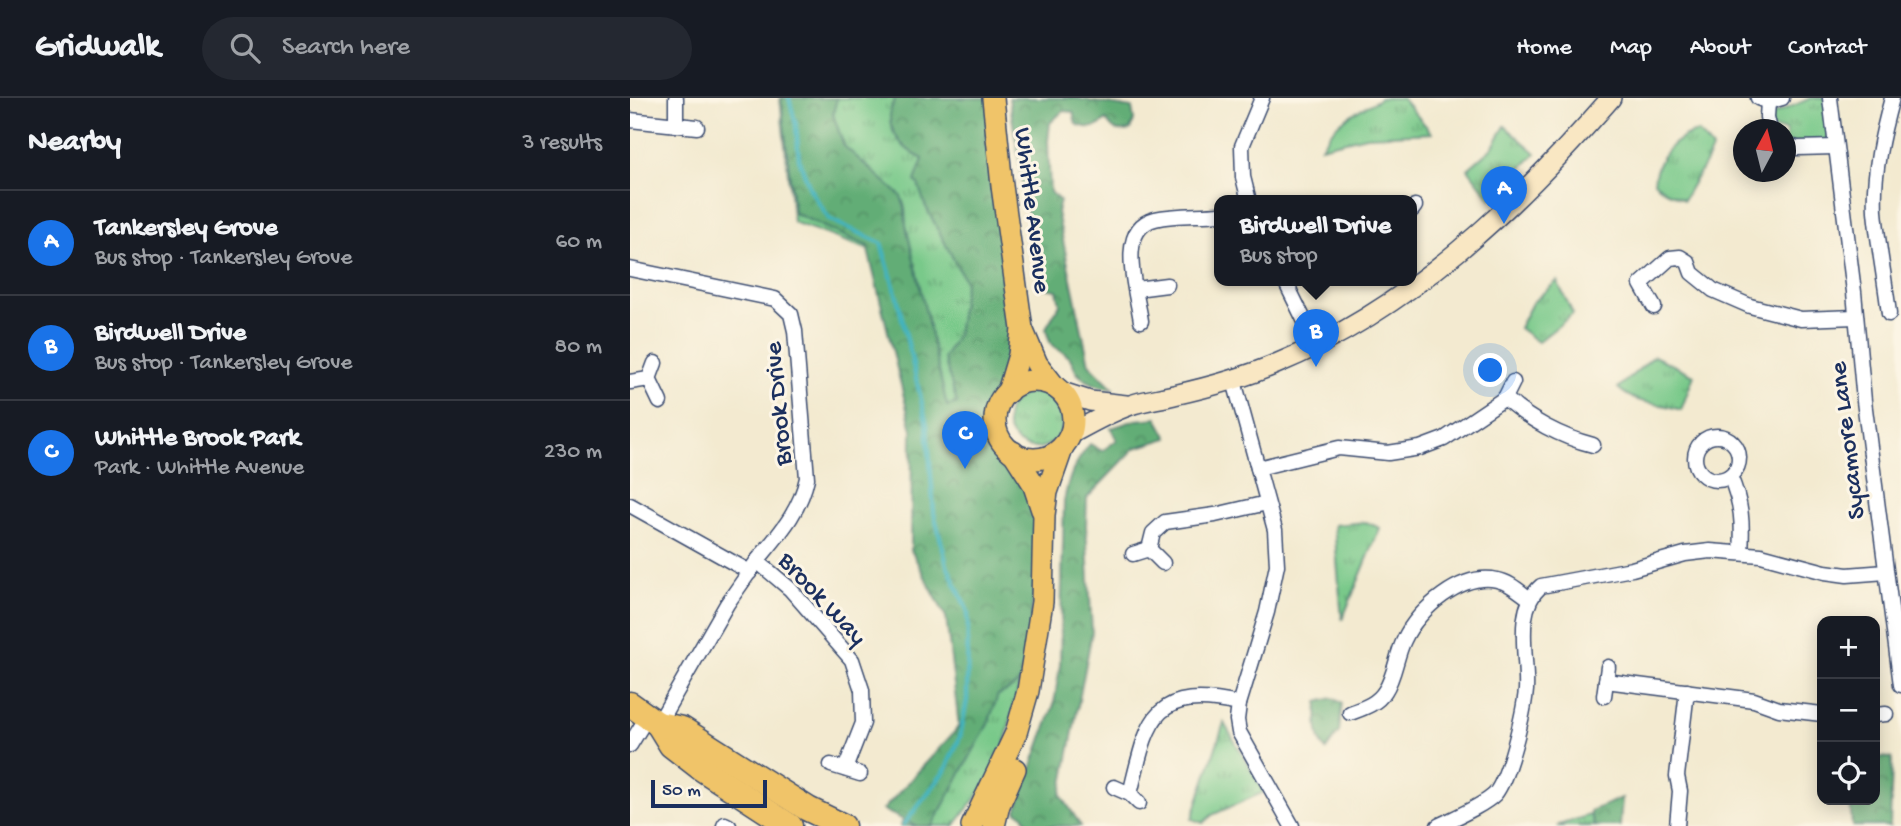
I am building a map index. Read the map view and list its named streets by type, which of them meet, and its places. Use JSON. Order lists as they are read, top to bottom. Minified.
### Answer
{"streets":{"main road":["Whittle Avenue"],"street":["Brook Drive","Sycamore Lane","Brook Way"]},"crossings":[["Brook Drive","Brook Way"]],"scale_bar":"50 m","north":"top","page":{"header":"Gridwalk","search":"Search here","nav":["Home","Map","About","Contact"],"heading":["Nearby","3 results"],"pins":["A","B","C"],"list":[{"mark":"A","name":"Tankersley Grove","note":"Bus stop · Tankersley Grove","value":"60 m"},{"mark":"B","name":"Birdwell Drive","note":"Bus stop · Tankersley Grove","value":"80 m"},{"mark":"C","name":"Whittle Brook Park","note":"Park · Whittle Avenue","value":"230 m"}],"popup":["Birdwell Drive","Bus stop"],"map_buttons":["+","−"],"scale":"50 m"}}
